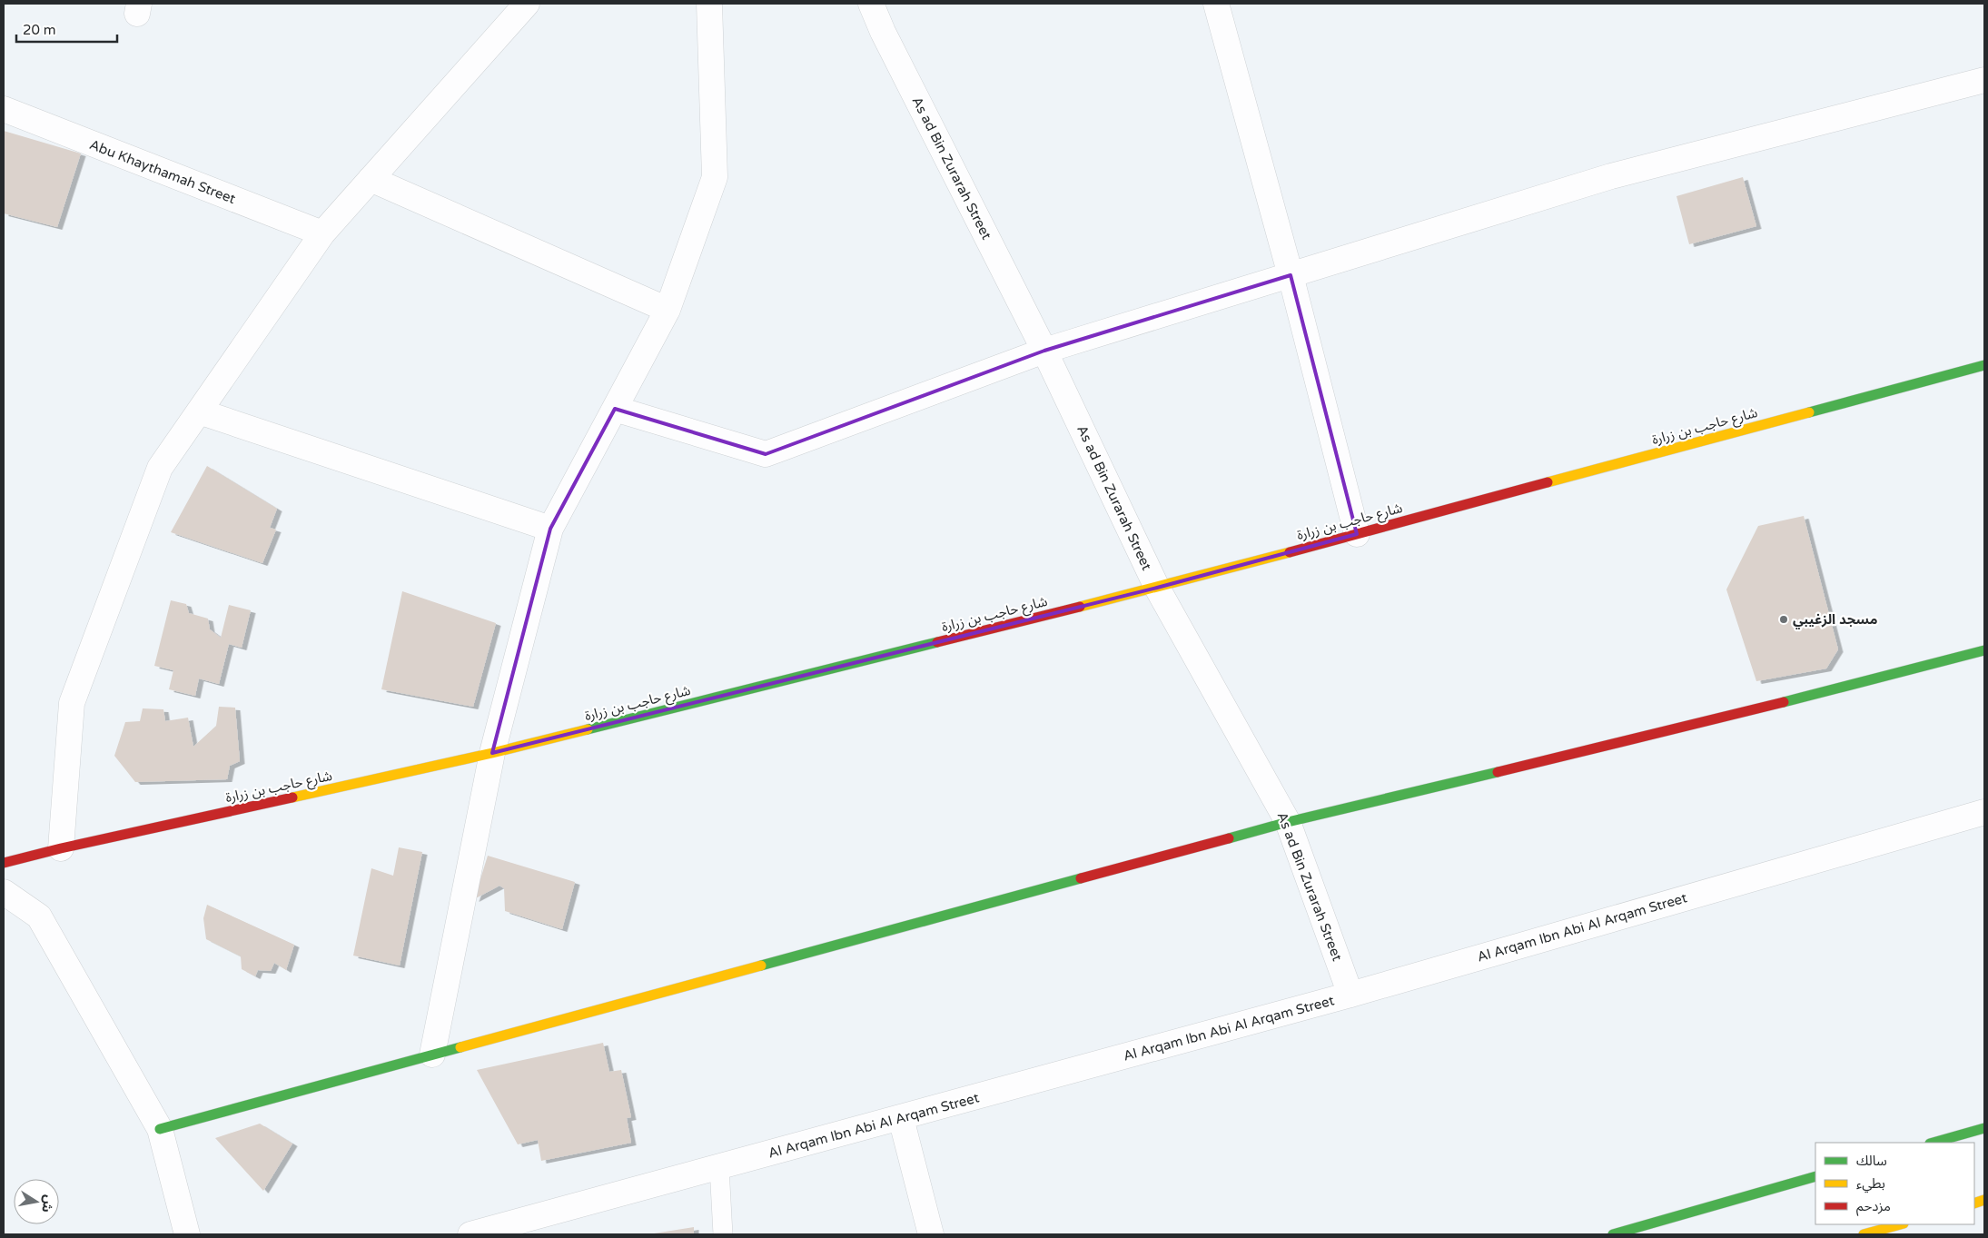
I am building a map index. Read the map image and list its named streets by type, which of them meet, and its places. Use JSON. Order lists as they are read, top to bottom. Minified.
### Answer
{"streets":{"street":["As ad Bin Zurarah Street","Abu Khaythamah Street","شارع حاجب بن زرارة","Al Arqam Ibn Abi Al Arqam Street"]},"crossings":[["As ad Bin Zurarah Street","شارع حاجب بن زرارة"],["As ad Bin Zurarah Street","Al Arqam Ibn Abi Al Arqam Street"]],"places":["مسجد الزغيبي"],"legend":["سالك","بطيء","مزدحم"],"scale_bar":"20 m","north":"right"}
